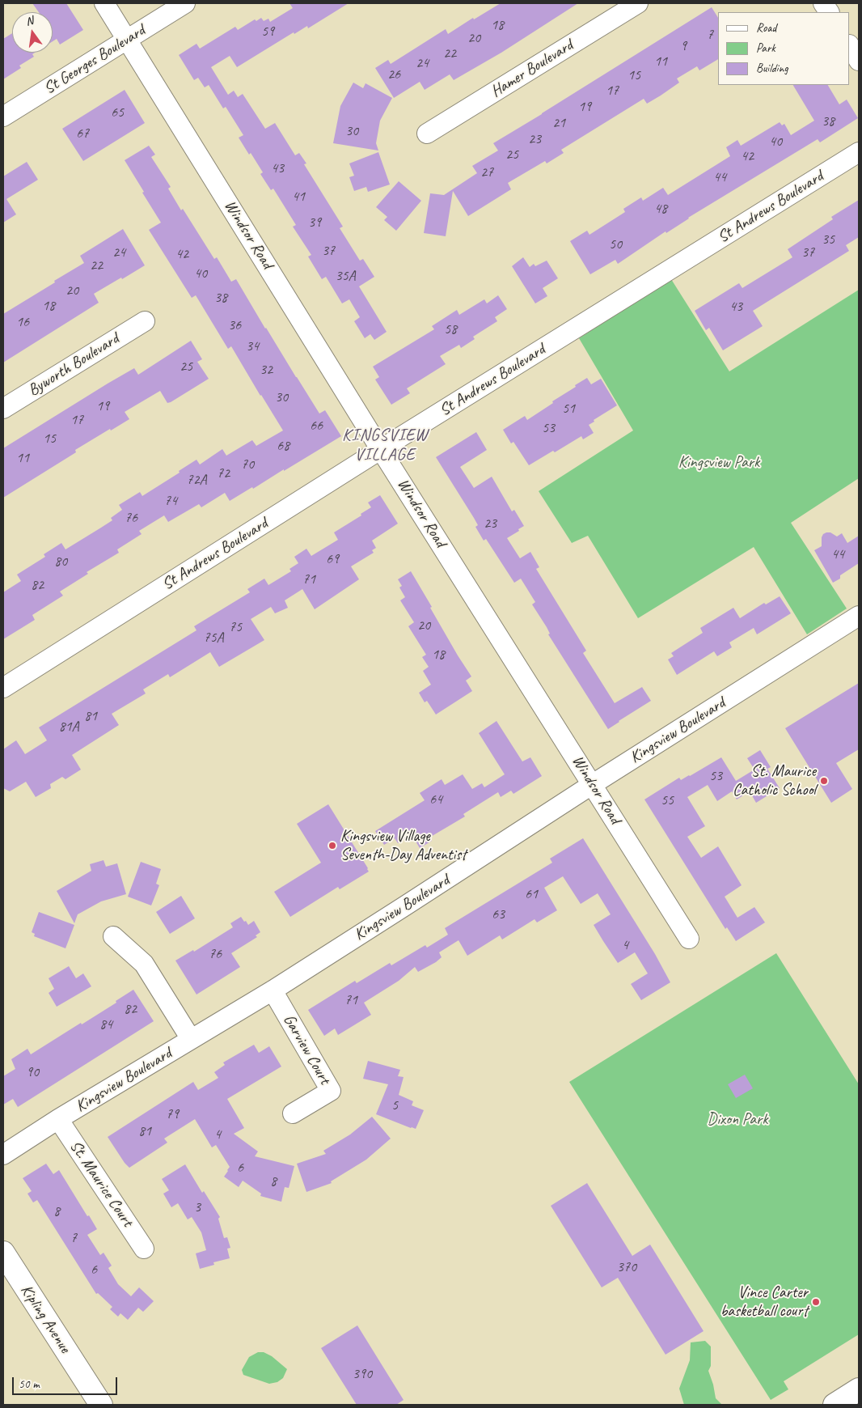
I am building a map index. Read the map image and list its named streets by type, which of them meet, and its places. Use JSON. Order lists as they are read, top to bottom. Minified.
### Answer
{"streets":{"main road":["Kipling Avenue"],"street":["St Georges Boulevard","Hamer Boulevard","St Andrews Boulevard","Windsor Road","Byworth Boulevard","Kingsview Boulevard","Garview Court","St. Maurice Court"]},"crossings":[["St Georges Boulevard","Windsor Road"],["St Andrews Boulevard","Windsor Road"],["Windsor Road","Kingsview Boulevard"],["Kingsview Boulevard","Garview Court"],["Kingsview Boulevard","St. Maurice Court"]],"districts":["KINGSVIEW VILLAGE"],"parks":["Kingsview Park","Dixon Park"],"places":["St. Maurice Catholic School","Kingsview Village Seventh-Day Adventist","Vince Carter basketball court"],"house_numbers":["18","59","7","20","9","22","11","24","26","15","17","19","65","38","21","30","67","23","40","25","42","43","27","44","41","48","39","35","50","37","24","37","42","22","40","35A","20","38","18","43","16","36","58","34","25","32","30","19","51","17","66","53","15","68","11","70","72","72A","74","76","23","44","69","80","71","82","20","75","75A","18","81","81A","53","64","55","61","63","4","76","71","82","84","90","5","79","81","4","6","8","3","8","7","370","6","390"],"legend":["Road","Park","Building"],"scale_bar":"50 m","north":"top"}
